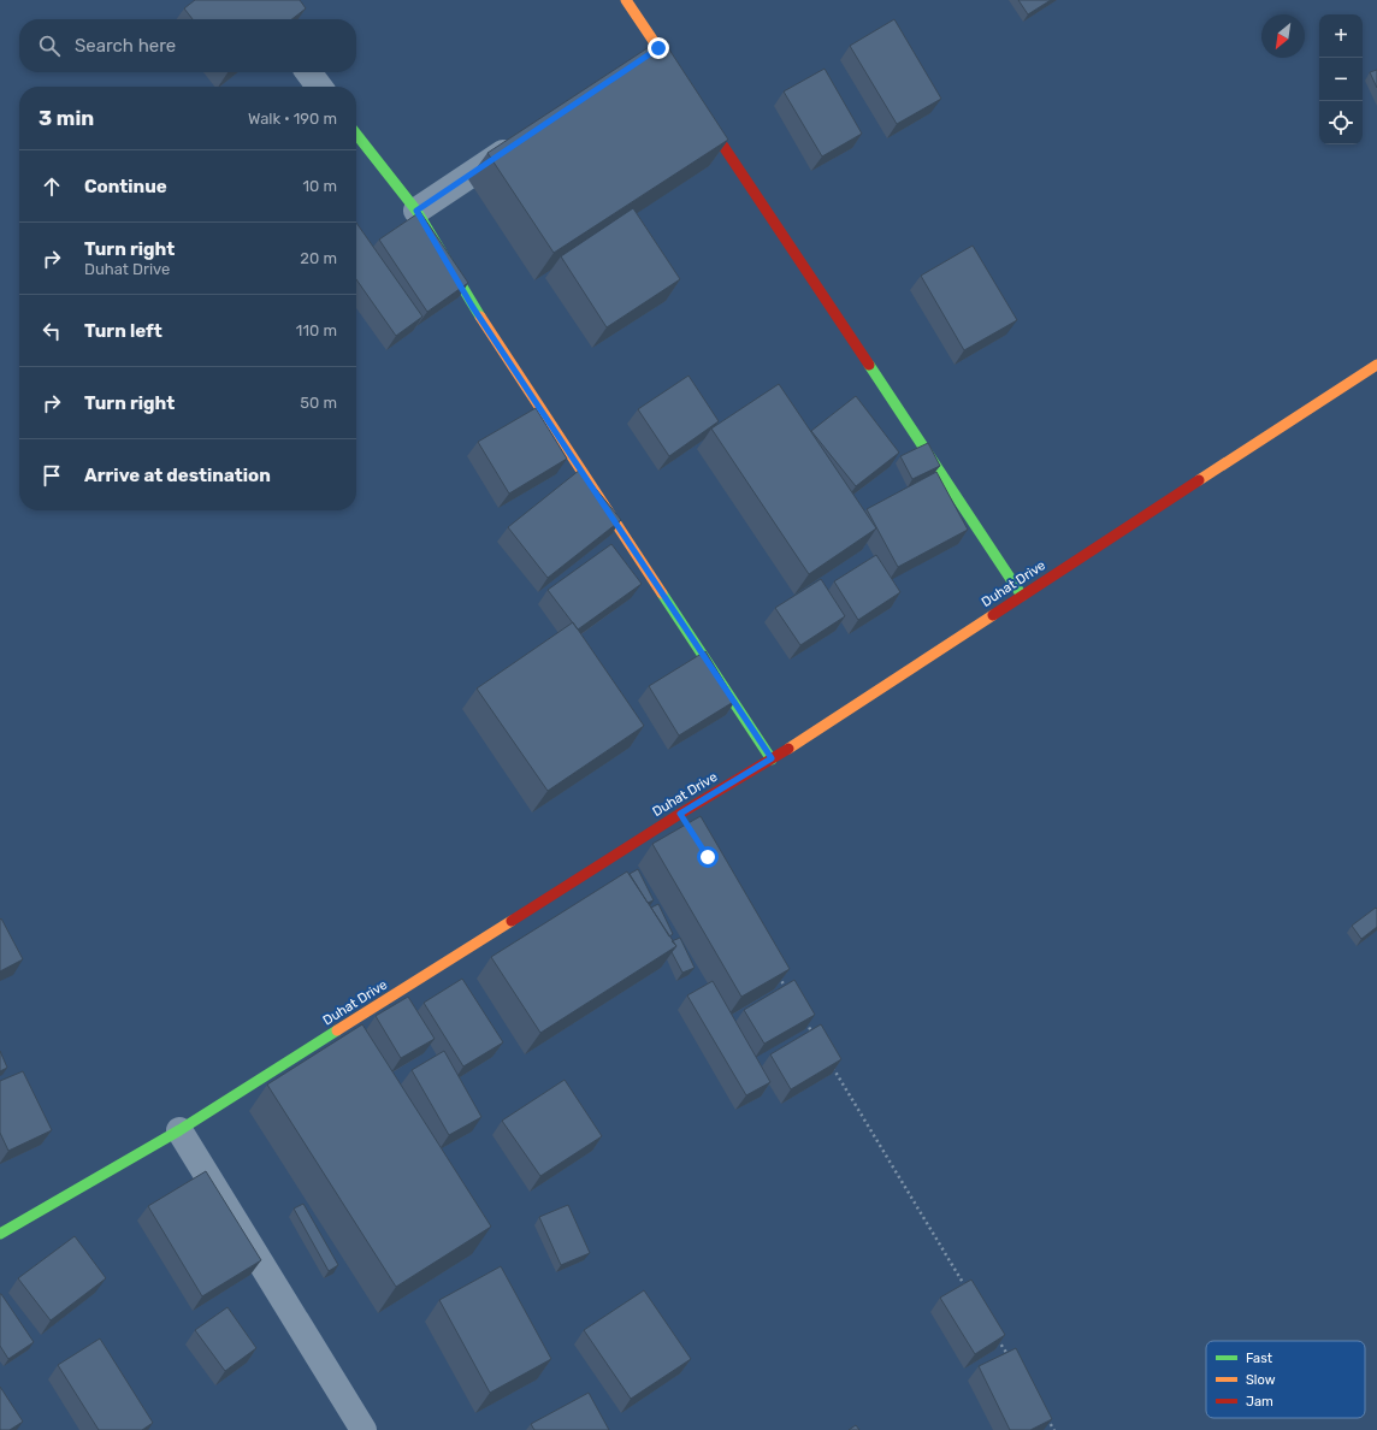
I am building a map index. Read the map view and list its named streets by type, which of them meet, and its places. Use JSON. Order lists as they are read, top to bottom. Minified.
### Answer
{"streets":{"street":["Duhat Drive"]},"legend":["Fast","Slow","Jam"],"north":"bottom left","page":{"map_buttons":["+","−"],"search":"Search here","heading":["3 min","Walk · 190 m"],"list":[["Continue","10 m"],["Turn right","Duhat Drive","20 m"],["Turn left","110 m"],["Turn right","50 m"],"Arrive at destination"]}}
